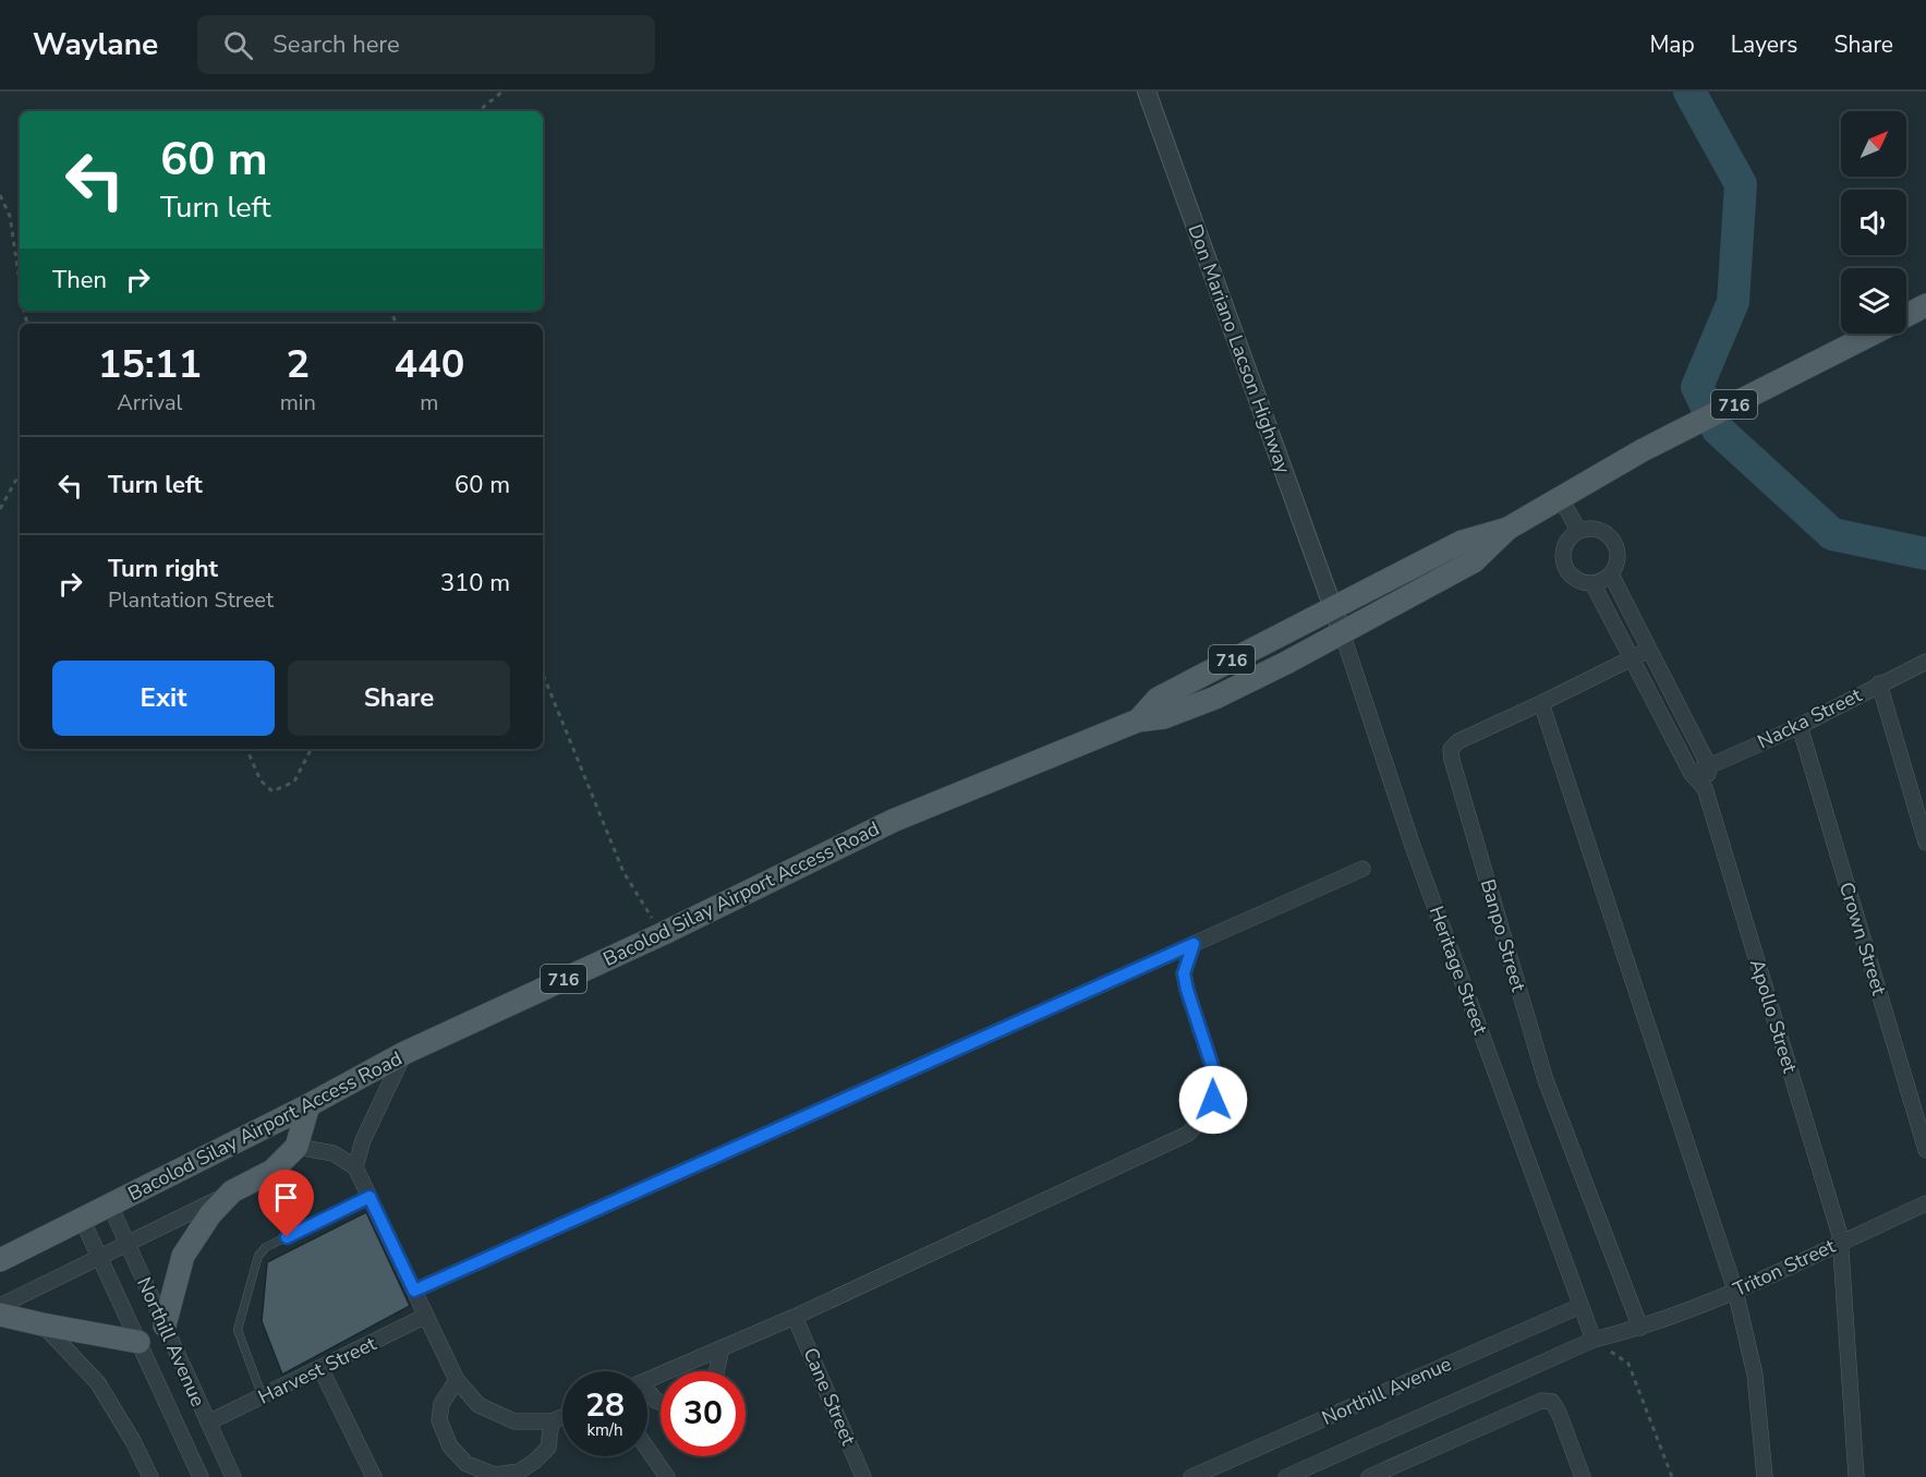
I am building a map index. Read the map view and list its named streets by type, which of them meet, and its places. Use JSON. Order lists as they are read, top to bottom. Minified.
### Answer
{"streets":{"main road":["716","Bacolod Silay Airport Access Road"],"street":["Don Mariano Lacson Highway","Nacka Street","Banpo Street","Crown Street","Heritage Street","Apollo Street","Triton Street","Northill Avenue","Harvest Street","Cane Street"]},"crossings":[["Don Mariano Lacson Highway","Bacolod Silay Airport Access Road"],["Don Mariano Lacson Highway","Heritage Street"],["Nacka Street","Crown Street"],["Nacka Street","Apollo Street"],["Bacolod Silay Airport Access Road","Heritage Street"],["Bacolod Silay Airport Access Road","Northill Avenue"],["Banpo Street","Apollo Street"],["Banpo Street","Triton Street"],["Heritage Street","Triton Street"],["Heritage Street","Northill Avenue"],["Apollo Street","Triton Street"],["Triton Street","Northill Avenue"],["Northill Avenue","Harvest Street"]],"north":"top right","page":{"header":"Waylane","search":"Search here","nav":["Map","Layers","Share"],"turn":["60 m","Turn left"],"then":"Then","eta":["15:11","Arrival","2","min","440","m"],"list":[{"name":"Turn left","value":"60 m"},{"name":"Turn right","note":"Plantation Street","value":"310 m"}],"buttons":["Exit","Share"],"speed":"28 km/h","limit":"30"}}
